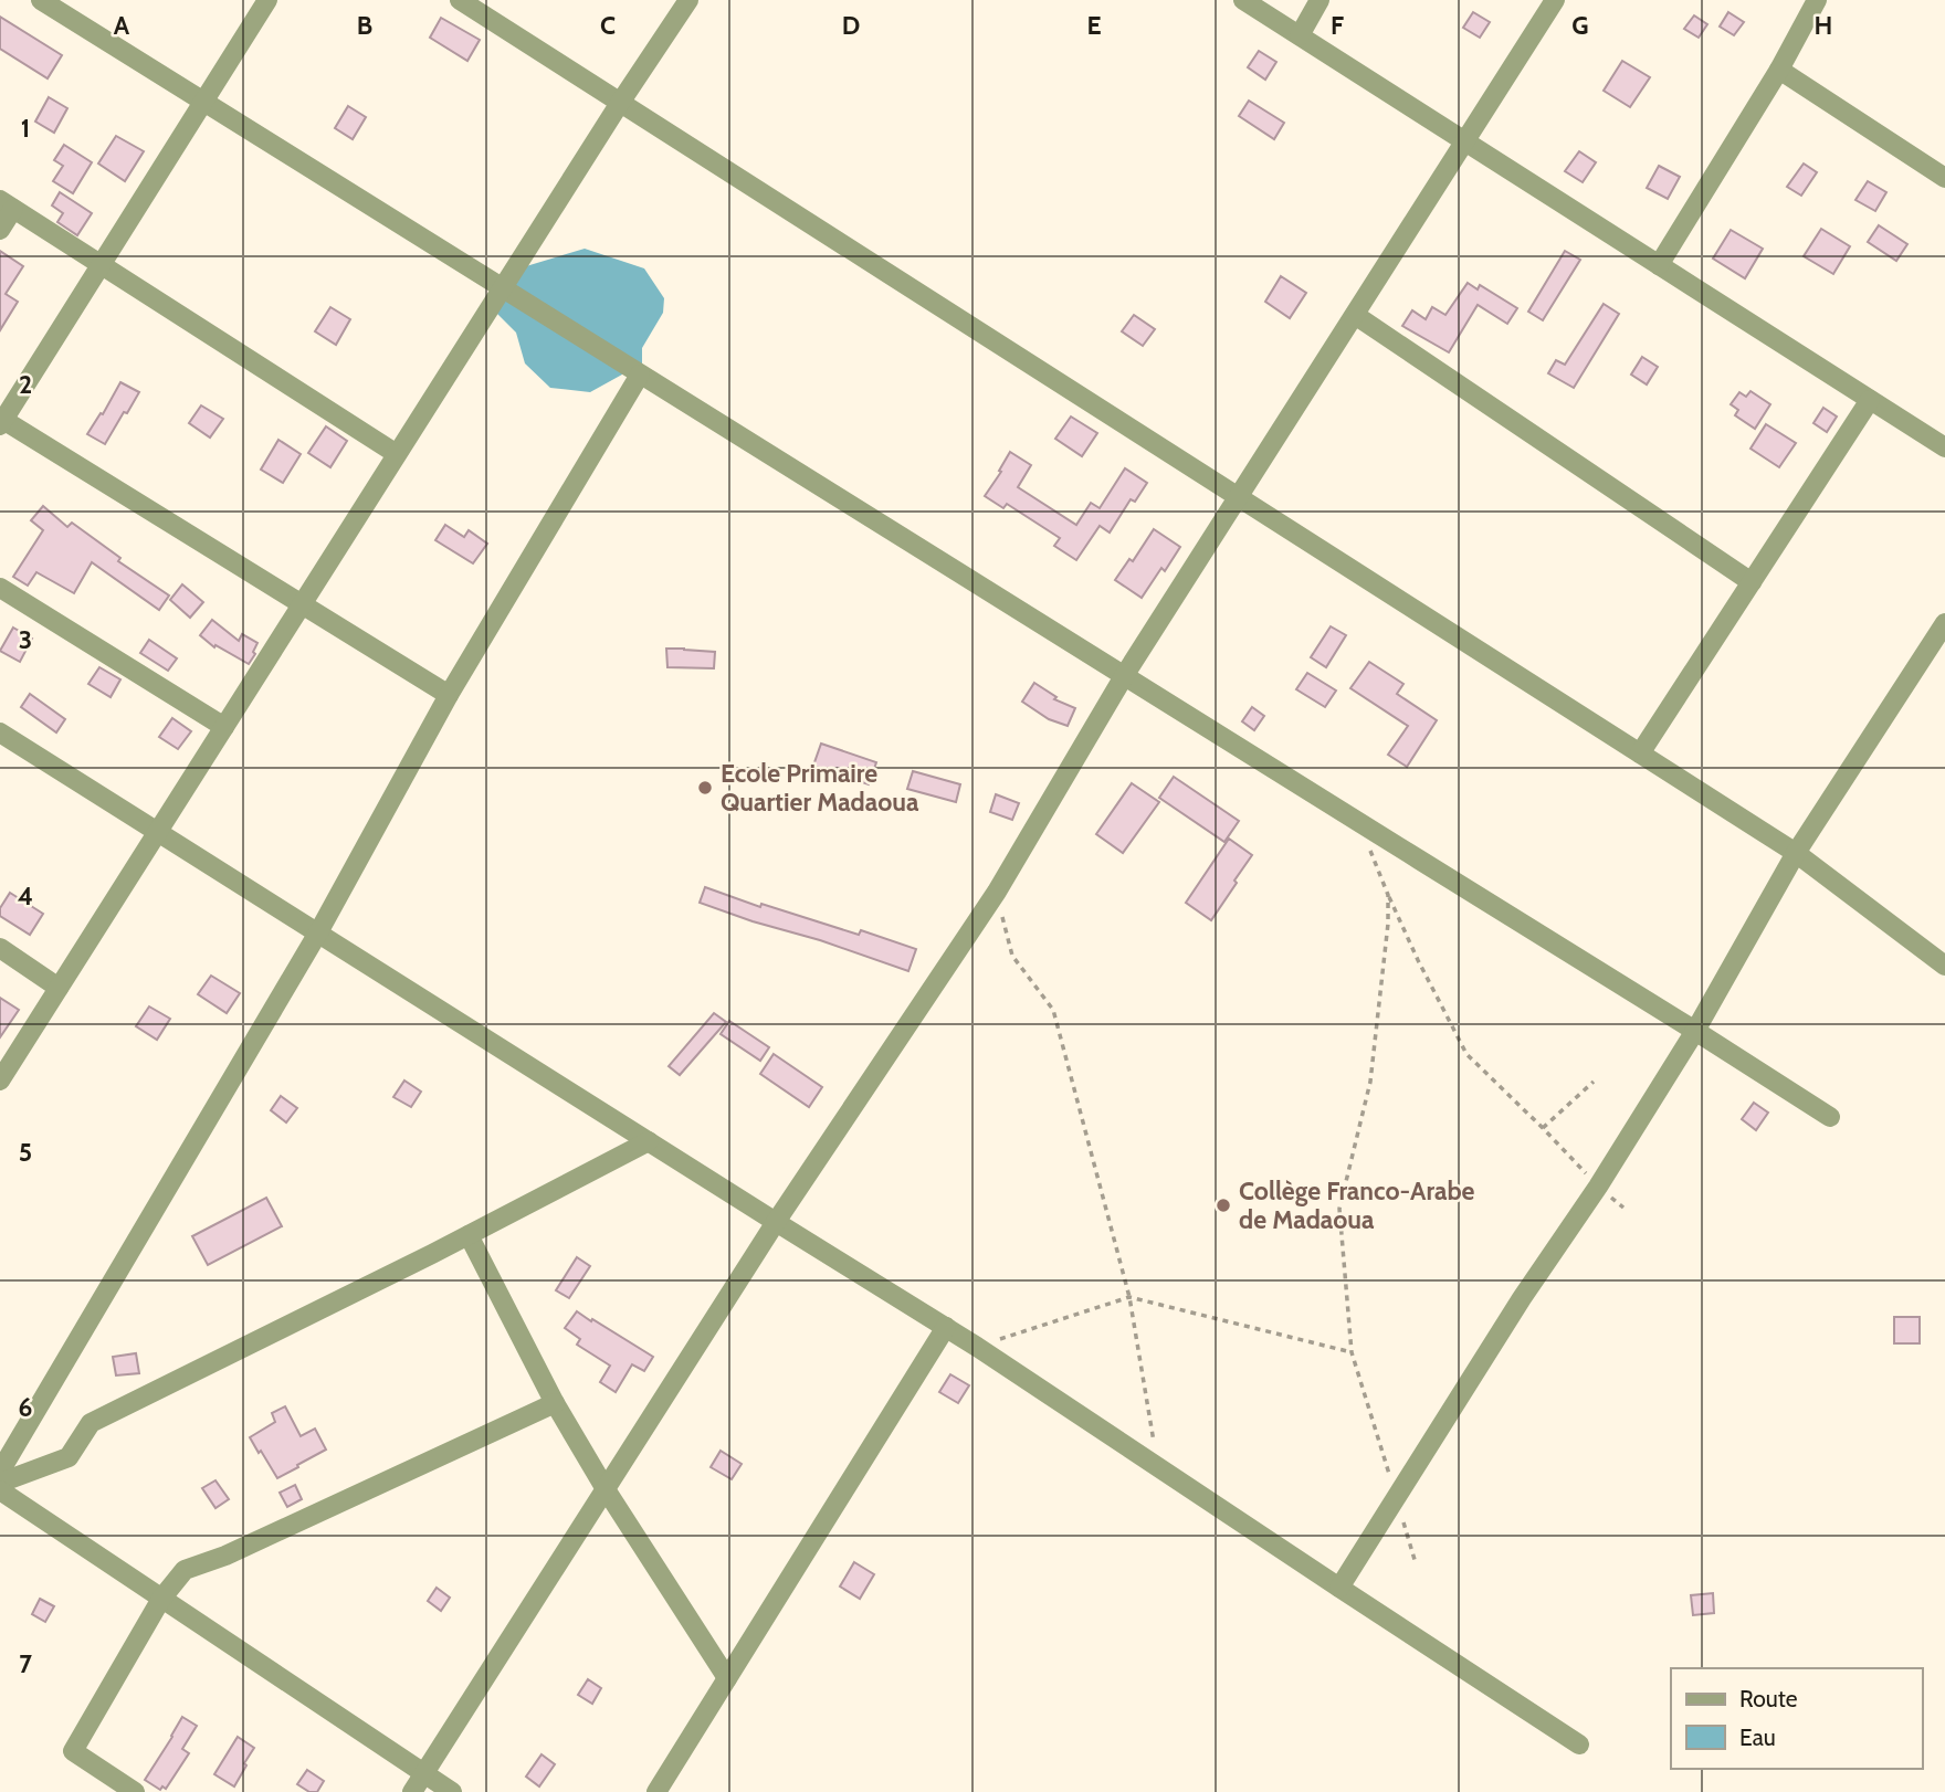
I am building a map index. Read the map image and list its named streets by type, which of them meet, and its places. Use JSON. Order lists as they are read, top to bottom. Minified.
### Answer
{"places":["Ecole Primaire Quartier Madaoua","Collège Franco-Arabe de Madaoua"],"legend":["Route","Eau"],"grid":{"columns":["A","B","C","D","E","F","G","H"],"rows":["1","2","3","4","5","6","7"]}}
